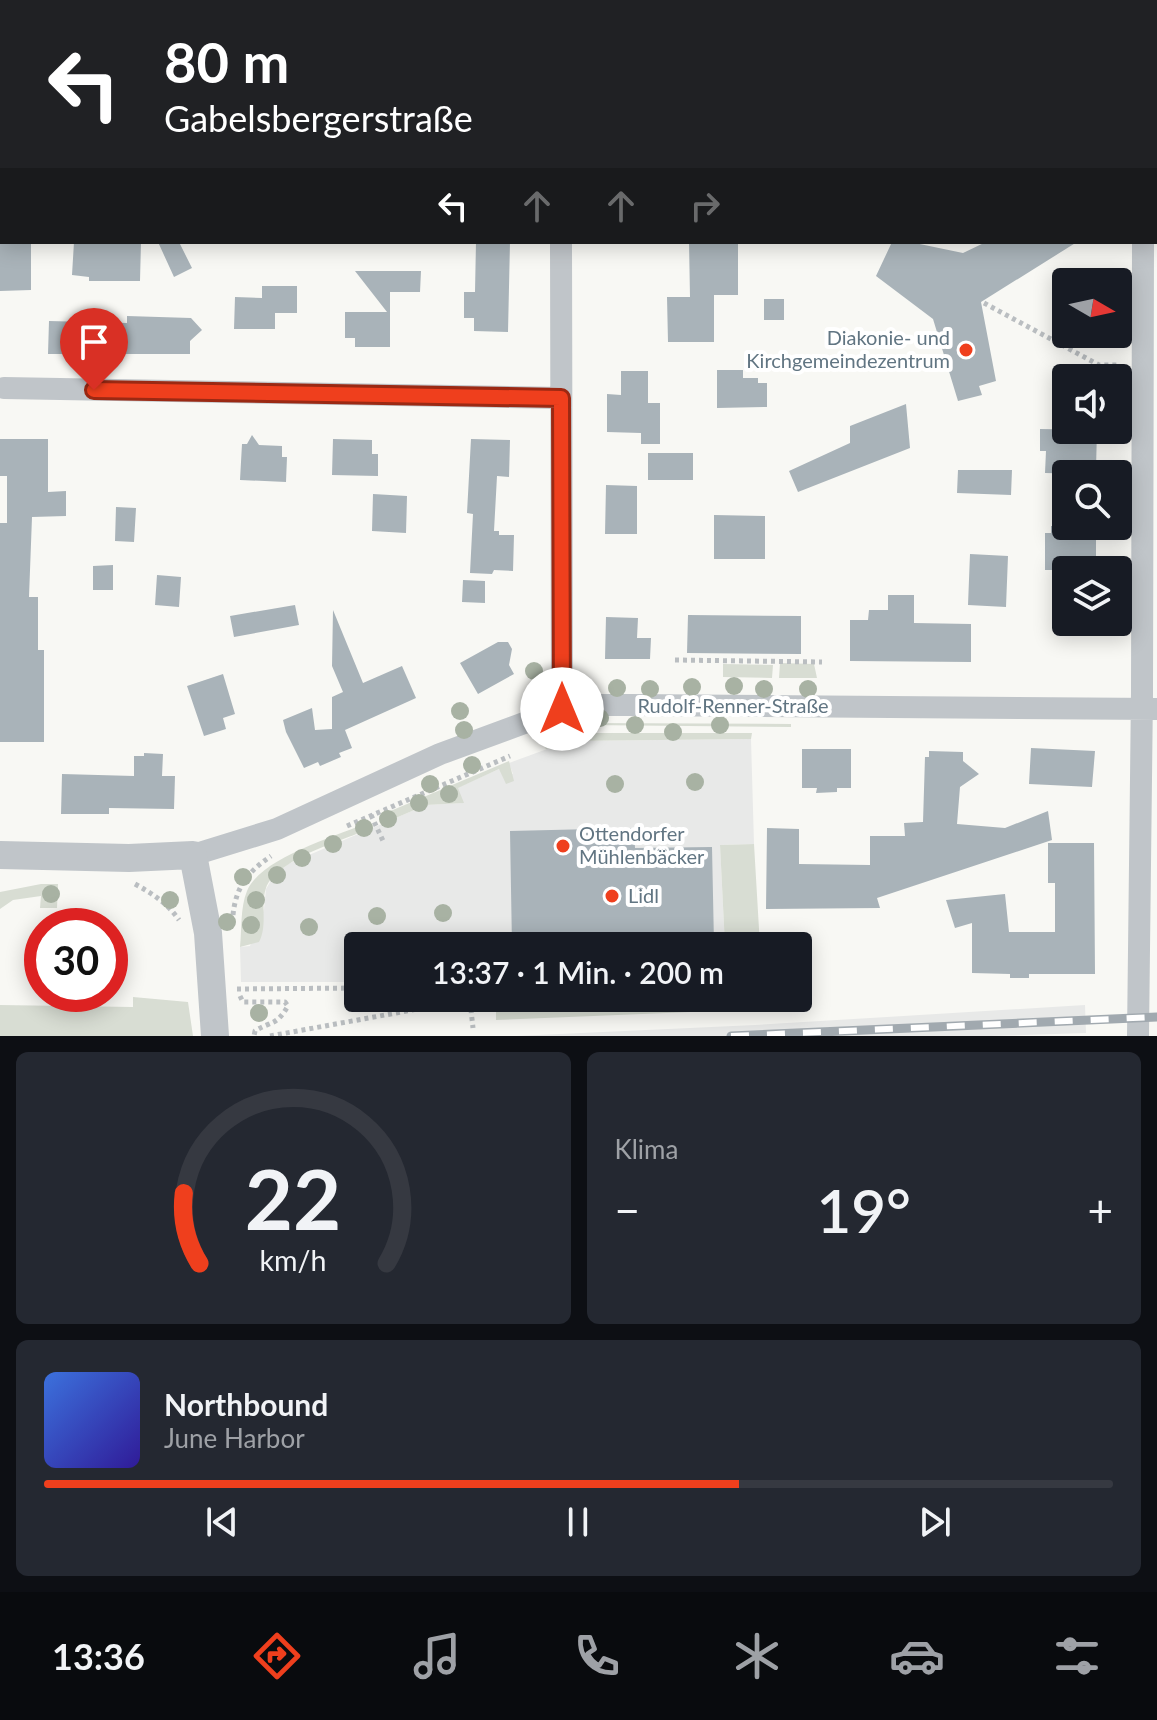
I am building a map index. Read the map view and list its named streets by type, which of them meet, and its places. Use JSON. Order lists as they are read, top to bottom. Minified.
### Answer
{"streets":{"street":["Rudolf-Renner-Straße"]},"places":["Diakonie- und Kirchgemeindezentrum","Ottendorfer Mühlenbäcker","Lidl"],"north":"right","page":{"turn":["80 m","Gabelsbergerstraße"],"limit":"30","trip":"13:37 · 1 Min. · 200 m","tile":"Klima","heat":["−","19°","+"],"song":["Northbound","June Harbor"],"tabs":"13:36","gauge":["22","km/h"]}}
